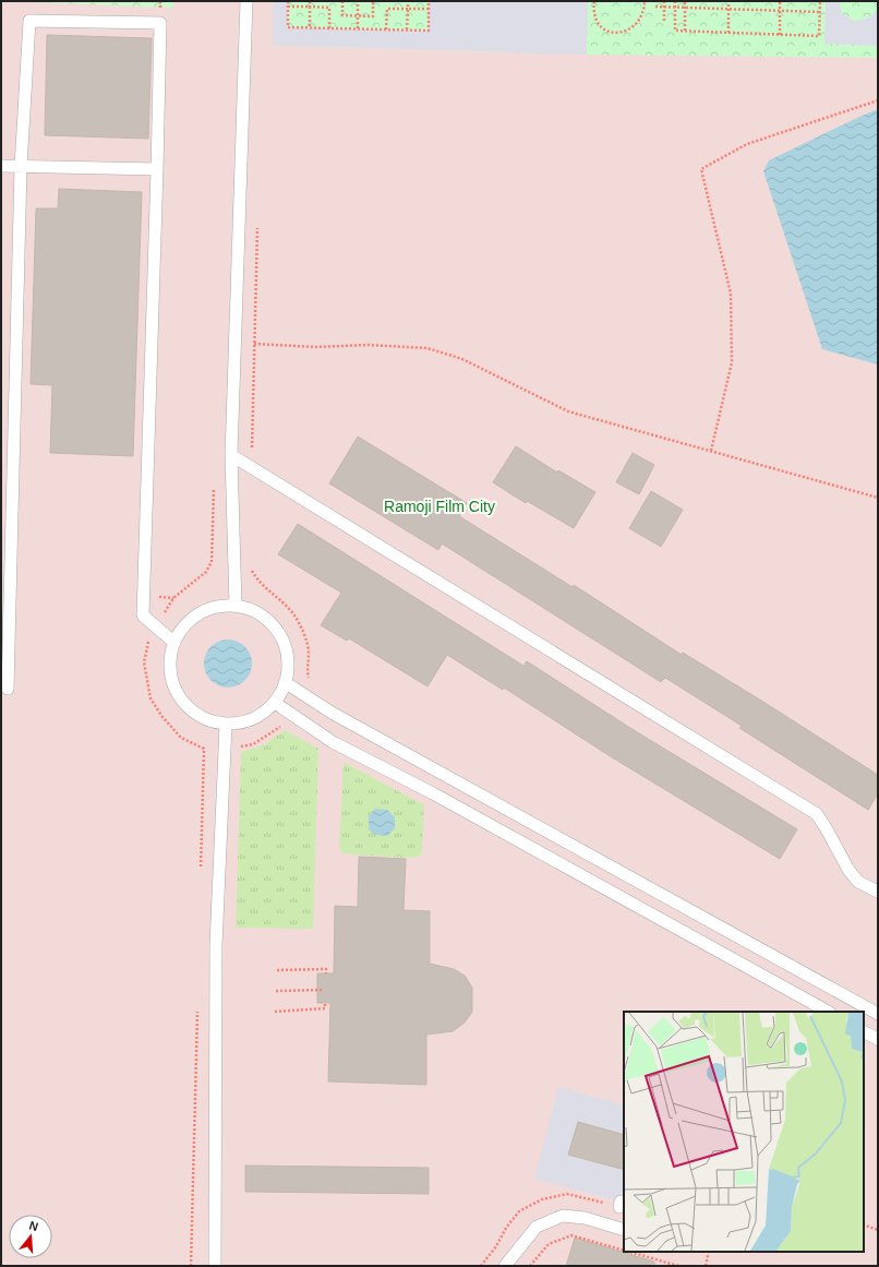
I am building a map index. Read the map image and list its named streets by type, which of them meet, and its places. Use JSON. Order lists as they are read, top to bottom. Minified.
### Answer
{"parks":["Ramoji Film City"],"north":"top"}
